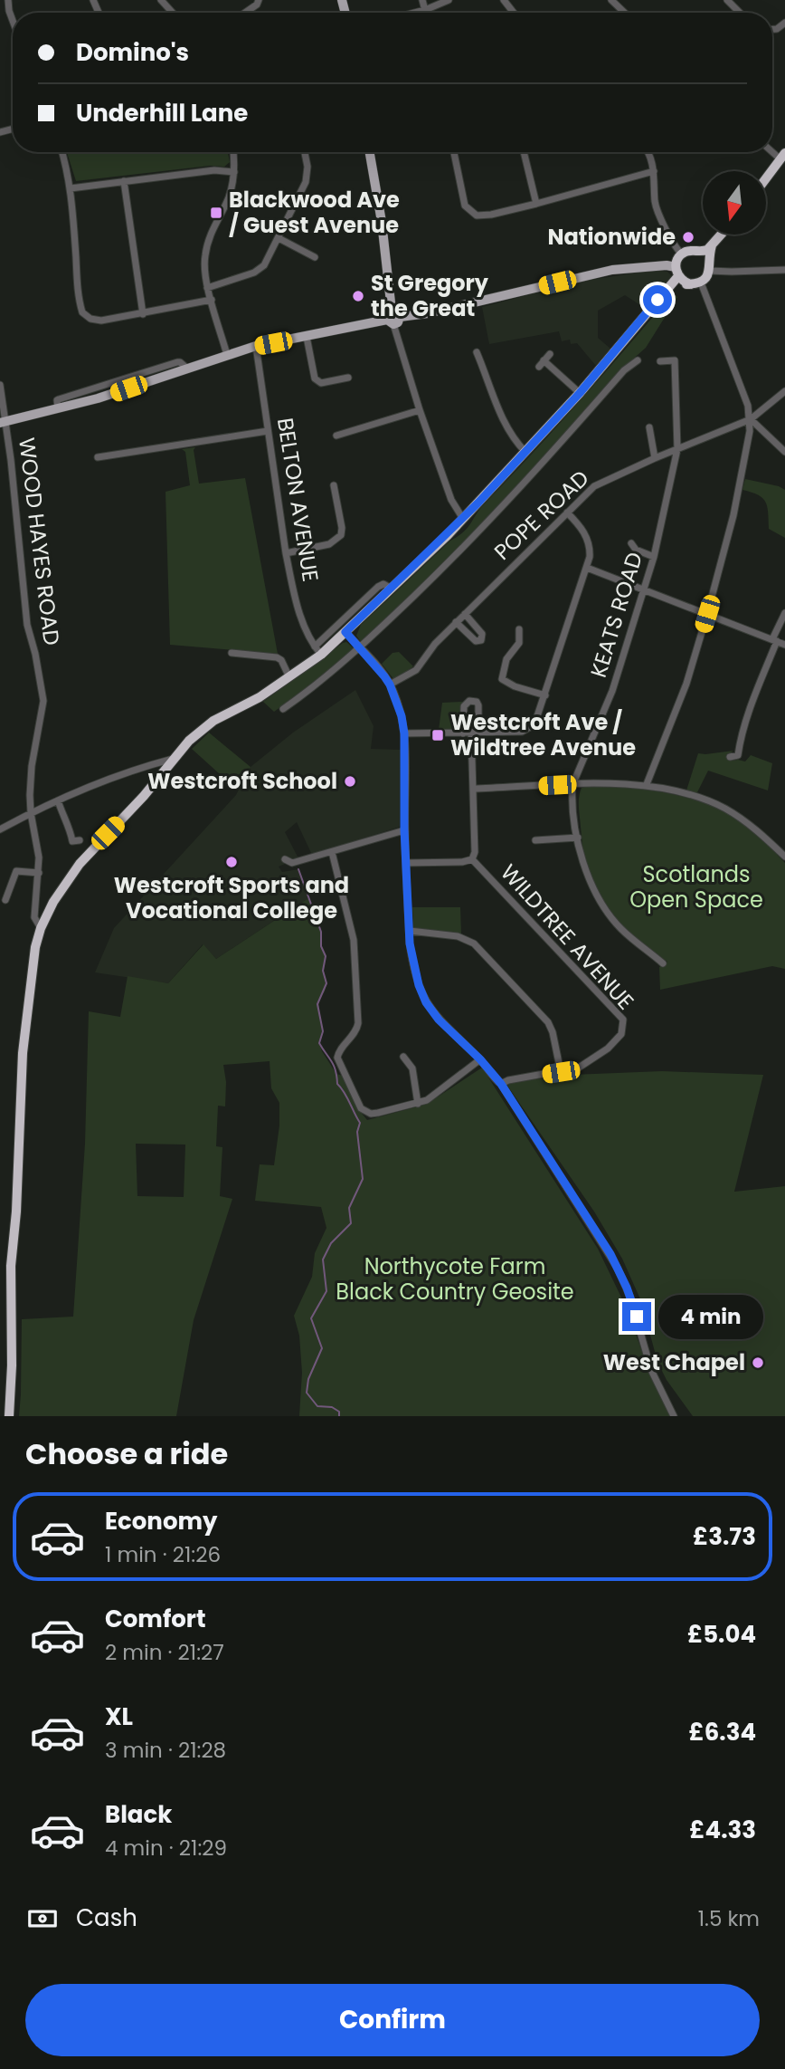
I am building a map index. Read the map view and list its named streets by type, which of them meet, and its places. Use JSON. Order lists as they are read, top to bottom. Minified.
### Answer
{"streets":{"street":["BELTON AVENUE","POPE ROAD","WOOD HAYES ROAD","KEATS ROAD","WILDTREE AVENUE"]},"crossings":[["POPE ROAD","KEATS ROAD"]],"parks":["Scotlands Open Space","Northycote Farm Black Country Geosite"],"places":{"transit":["Blackwood Ave / Guest Avenue","Westcroft Ave / Wildtree Avenue"],"other":["Nationwide","St Gregory the Great","Westcroft School","Westcroft Sports and Vocational College","West Chapel"]},"north":"bottom","page":{"banner":["Domino's","Underhill Lane"],"bubble":"4 min","heading":"Choose a ride","list":[{"name":"Economy","note":"1 min · 21:26","value":"£3.73"},{"name":"Comfort","note":"2 min · 21:27","value":"£5.04"},{"name":"XL","note":"3 min · 21:28","value":"£6.34"},{"name":"Black","note":"4 min · 21:29","value":"£4.33"}],"pay":["Cash","1.5 km"],"buttons":"Confirm"}}
